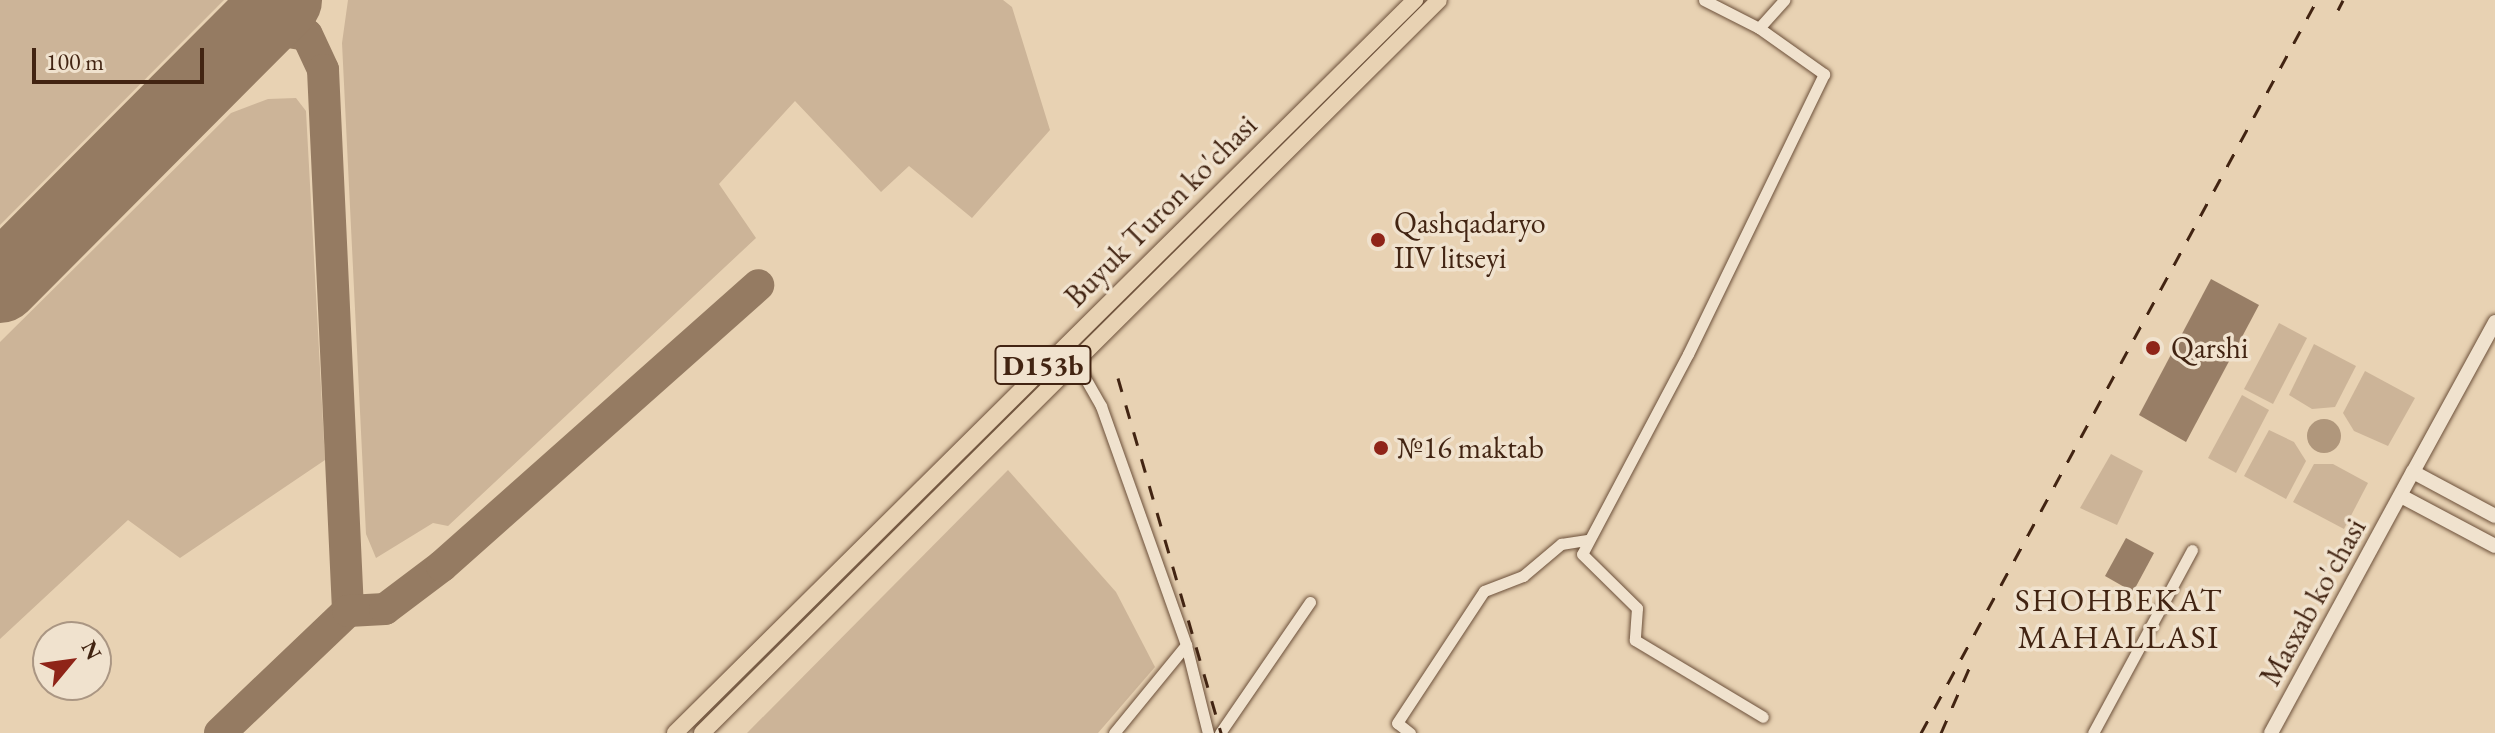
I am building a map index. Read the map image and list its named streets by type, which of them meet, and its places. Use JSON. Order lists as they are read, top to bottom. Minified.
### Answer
{"streets":{"main road":["Buyuk Turon ko'chasi","D153b","Masxab ko'chasi"]},"districts":["SHOHBEKAT MAHALLASI"],"places":["Qashqadaryo IIV litseyi","Qarshi","№16 maktab"],"scale_bar":"100 m","north":"top right"}
